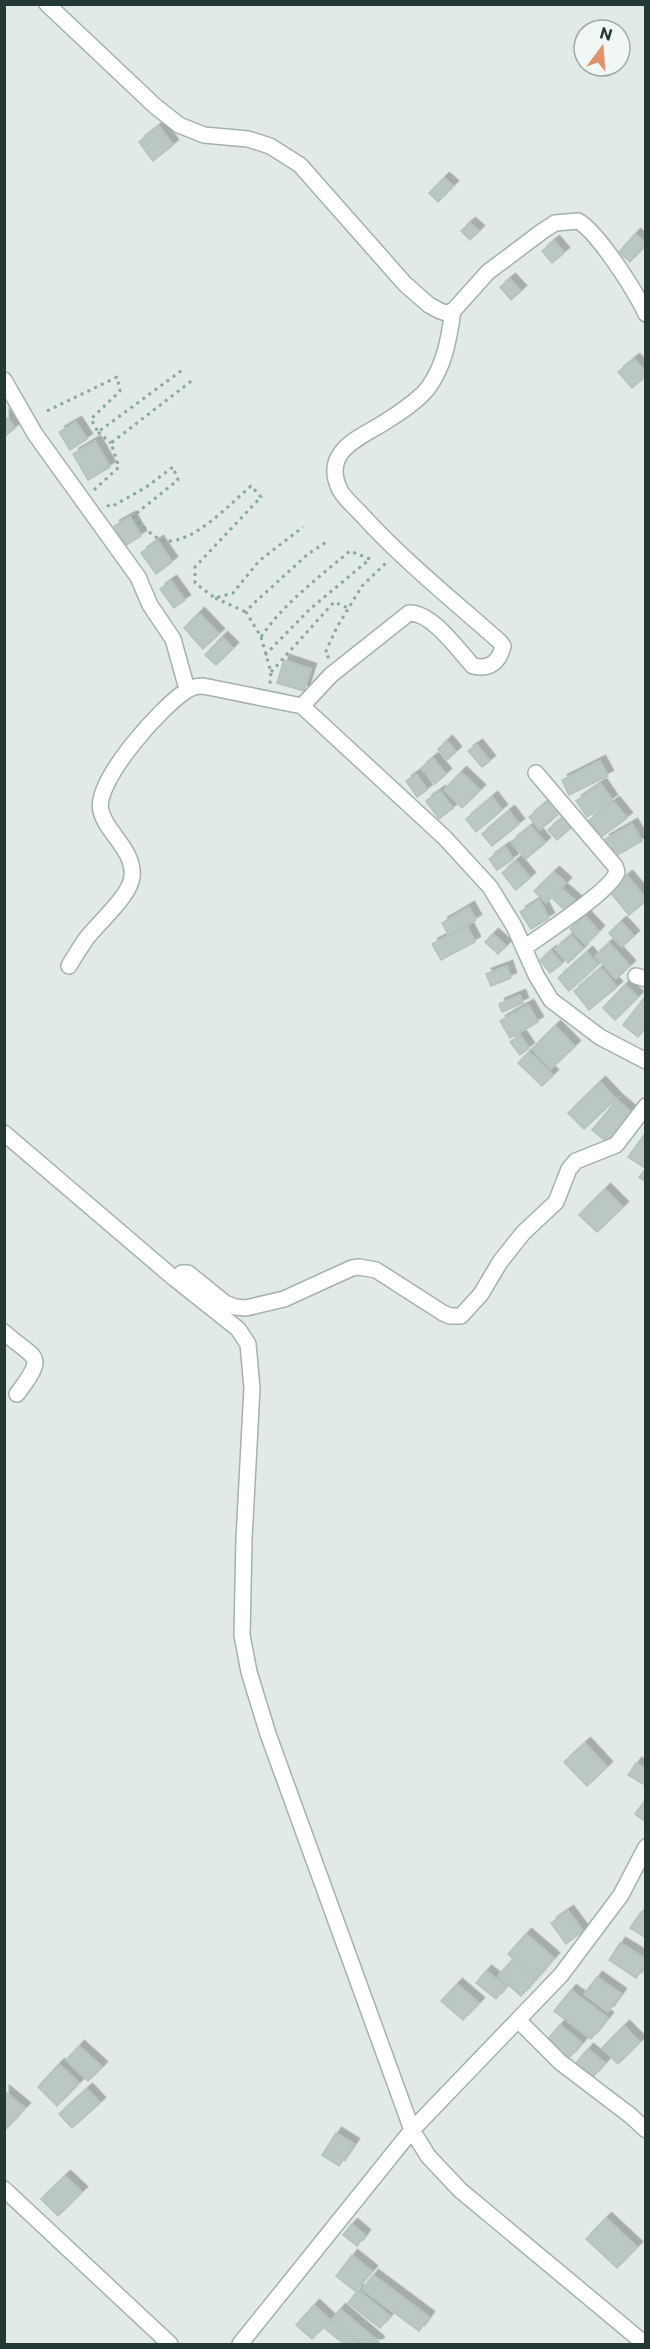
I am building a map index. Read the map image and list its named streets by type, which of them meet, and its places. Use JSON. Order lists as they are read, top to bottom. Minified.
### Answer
{"north":"top"}
